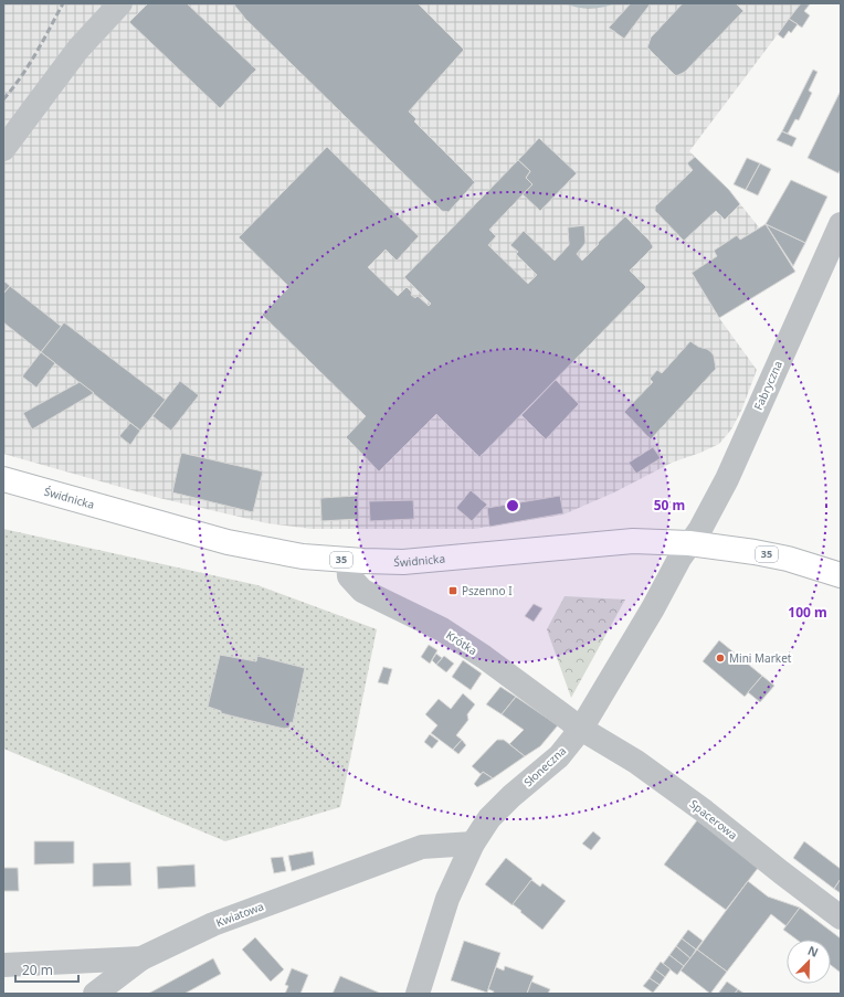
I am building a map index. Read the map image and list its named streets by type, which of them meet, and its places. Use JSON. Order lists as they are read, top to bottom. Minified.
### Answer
{"streets":{"main road":["Świdnicka","35"],"street":["Fabryczna","Krótka","Słoneczna","Spacerowa","Kwiatowa"]},"crossings":[["Fabryczna","Świdnicka"],["Fabryczna","Słoneczna"],["Świdnicka","Krótka"],["Świdnicka","Słoneczna"],["Krótka","Słoneczna"],["Krótka","Spacerowa"],["Słoneczna","Spacerowa"],["Słoneczna","Kwiatowa"]],"places":{"transit":["Pszenno I"],"other":["Mini Market"]},"scale_bar":"20 m","north":"top right","rings":["50 m","100 m"]}
